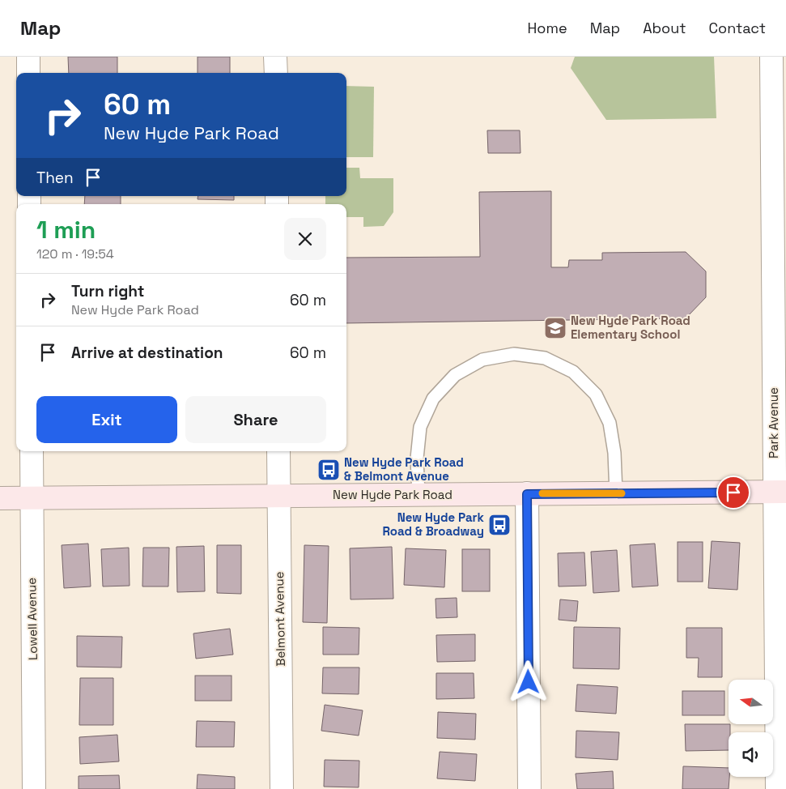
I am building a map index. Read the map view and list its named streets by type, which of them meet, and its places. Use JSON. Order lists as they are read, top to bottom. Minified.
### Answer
{"streets":{"main road":["New Hyde Park Road"],"street":["Park Avenue","Lowell Avenue","Belmont Avenue"]},"crossings":[["Park Avenue","New Hyde Park Road"],["New Hyde Park Road","Lowell Avenue"],["New Hyde Park Road","Belmont Avenue"]],"places":{"school or university":["New Hyde Park Road Elementary School"],"bus stop":["New Hyde Park Road & Belmont Avenue","New Hyde Park Road & Broadway"]},"north":"left","page":{"header":"Map","nav":["Home","Map","About","Contact"],"turn":["60 m","New Hyde Park Road"],"then":"Then","heading":["1 min","120 m · 19:54"],"list":[{"name":"Turn right","note":"New Hyde Park Road","value":"60 m"},{"name":"Arrive at destination","value":"60 m"}],"buttons":["Exit","Share"]}}
